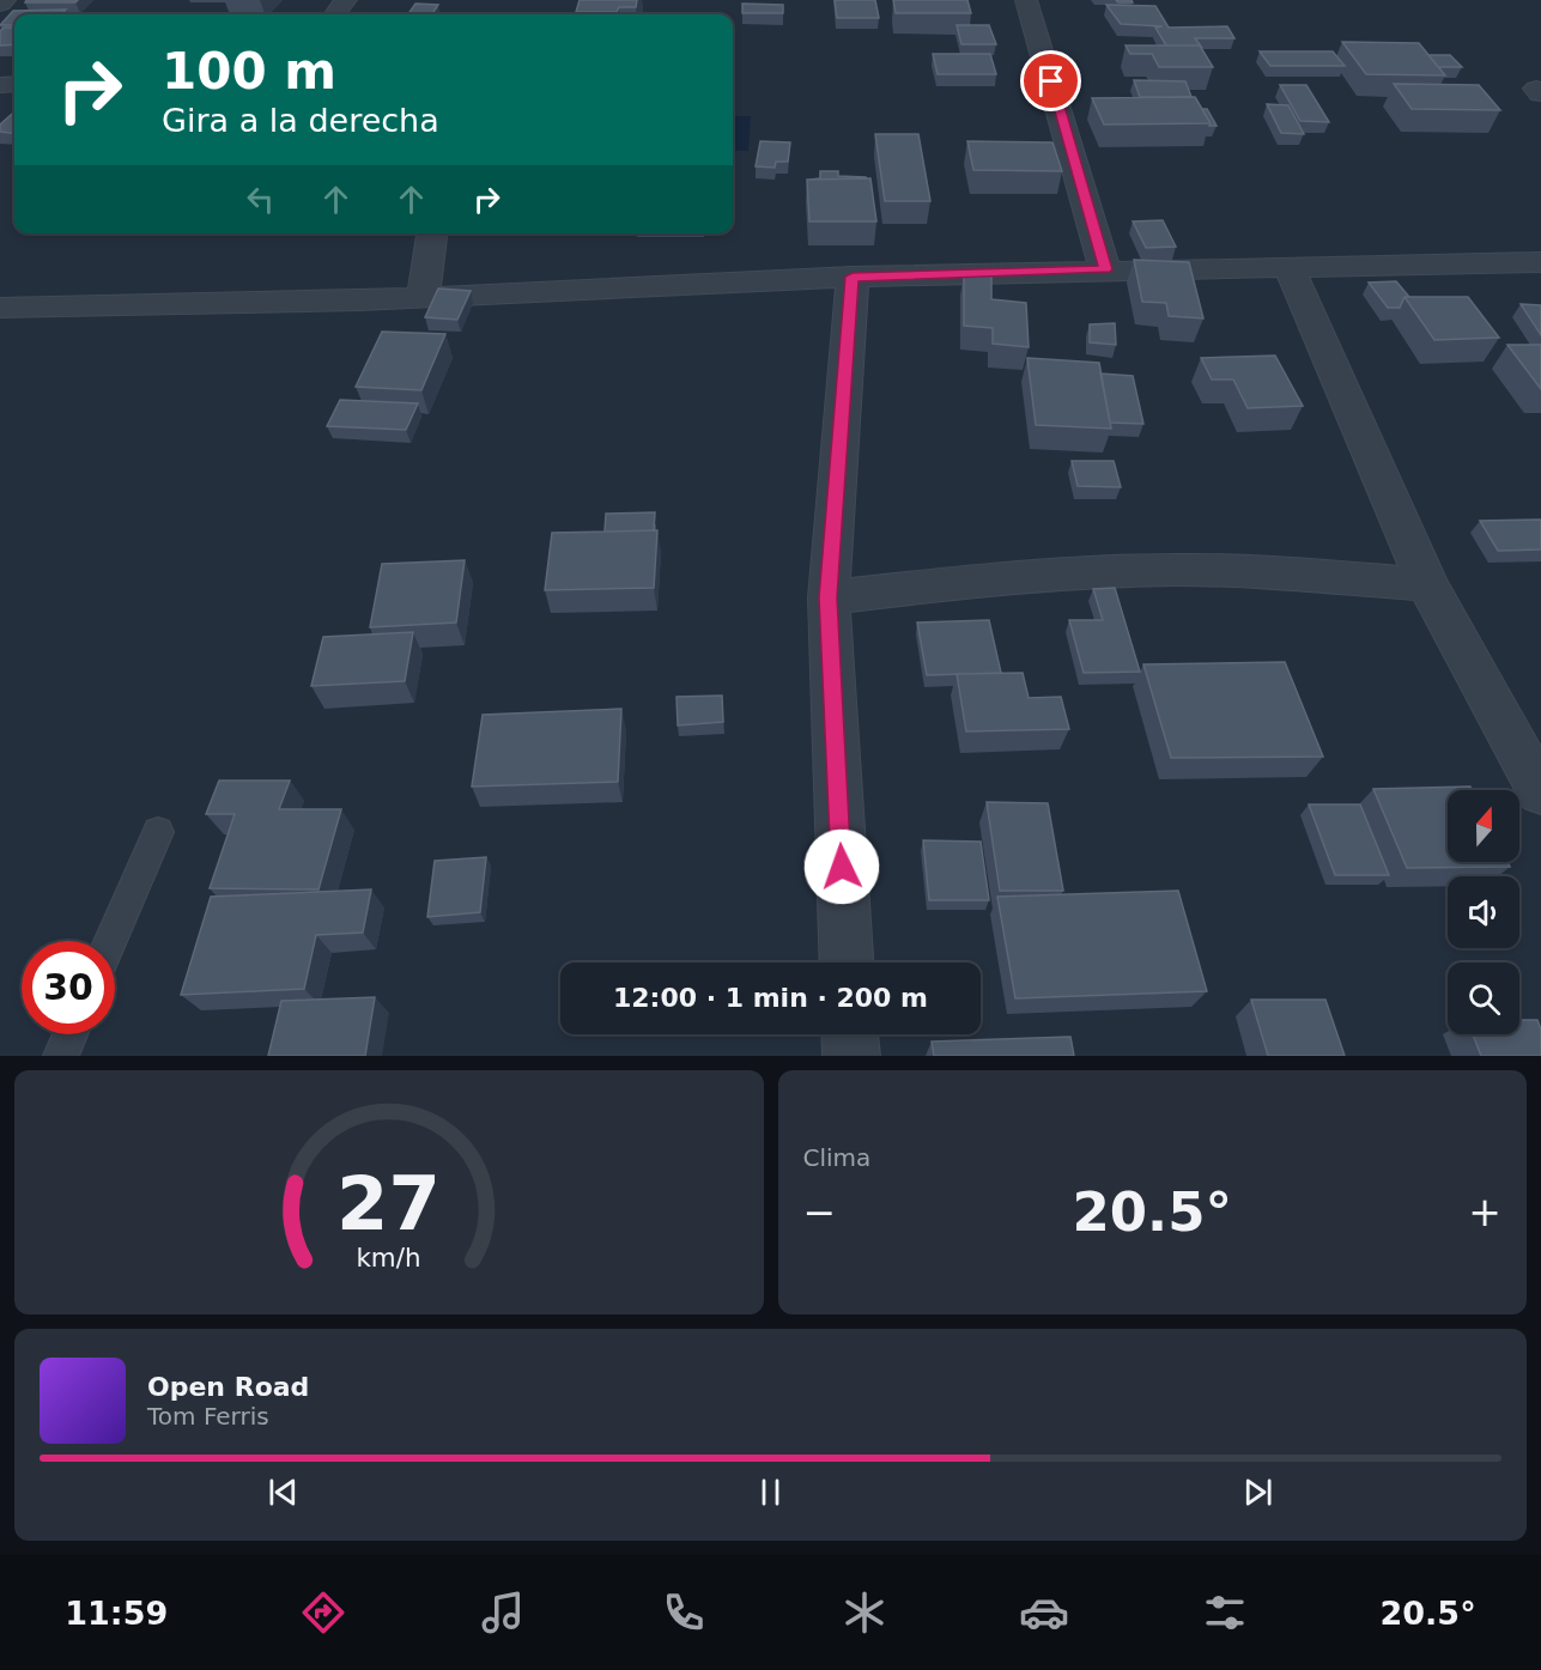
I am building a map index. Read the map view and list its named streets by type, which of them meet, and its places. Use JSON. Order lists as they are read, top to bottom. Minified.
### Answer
{"north":"top","page":{"turn":["100 m","Gira a la derecha"],"limit":"30","trip":"12:00 · 1 min · 200 m","tile":"Clima","heat":["−","20.5°","+"],"song":["Open Road","Tom Ferris"],"tabs":["11:59","20.5°"],"gauge":["27","km/h"]}}
